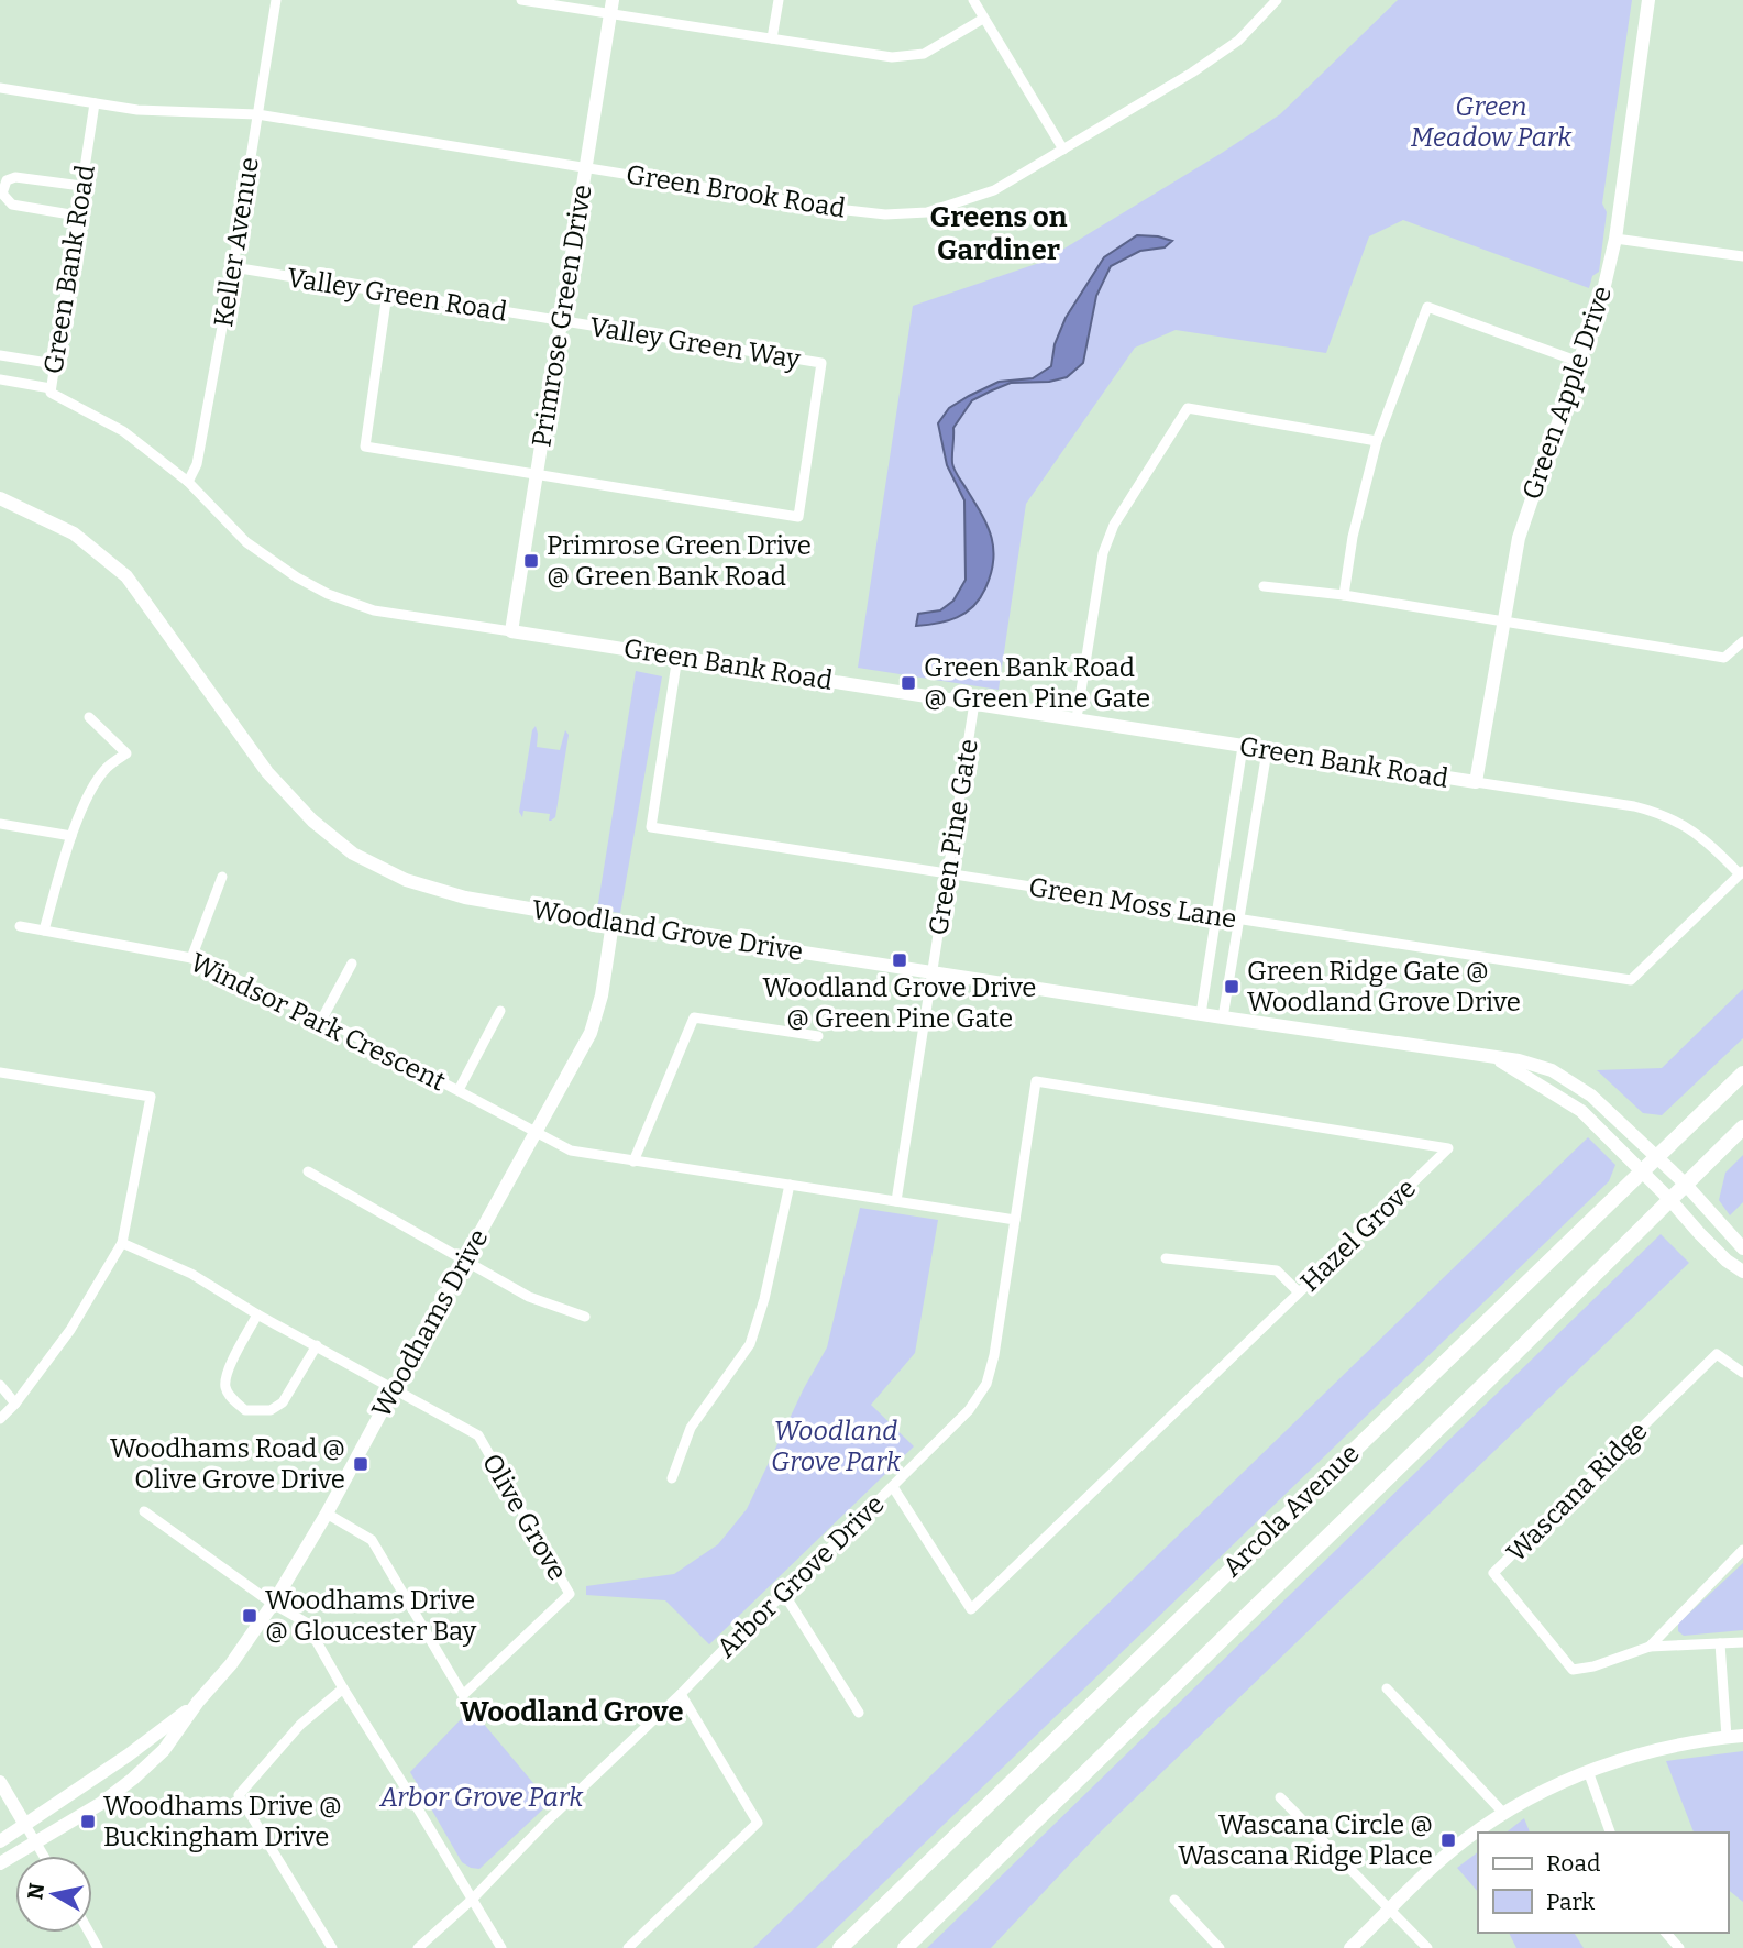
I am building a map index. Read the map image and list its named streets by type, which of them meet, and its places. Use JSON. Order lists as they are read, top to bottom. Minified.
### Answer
{"streets":{"main road":["Arcola Avenue"],"street":["Green Brook Road","Keller Avenue","Green Bank Road","Valley Green Road","Primrose Green Drive","Valley Green Way","Green Apple Drive","Green Pine Gate","Green Moss Lane","Woodland Grove Drive","Windsor Park Crescent","Hazel Grove","Woodhams Drive","Wascana Ridge","Olive Grove","Arbor Grove Drive"]},"crossings":[["Green Brook Road","Keller Avenue"],["Green Brook Road","Green Bank Road"],["Green Brook Road","Primrose Green Drive"],["Keller Avenue","Green Bank Road"],["Keller Avenue","Valley Green Road"],["Green Bank Road","Primrose Green Drive"],["Green Bank Road","Green Apple Drive"],["Green Bank Road","Green Pine Gate"],["Green Bank Road","Green Moss Lane"],["Valley Green Road","Primrose Green Drive"],["Valley Green Road","Valley Green Way"],["Primrose Green Drive","Valley Green Way"],["Green Pine Gate","Green Moss Lane"],["Green Pine Gate","Woodland Grove Drive"],["Woodland Grove Drive","Woodhams Drive"],["Woodland Grove Drive","Arcola Avenue"],["Windsor Park Crescent","Woodhams Drive"],["Hazel Grove","Arbor Grove Drive"],["Woodhams Drive","Olive Grove"]],"districts":["Greens on Gardiner","Woodland Grove"],"parks":["Green Meadow Park","Woodland Grove Park","Arbor Grove Park"],"places":{"transit":["Primrose Green Drive @ Green Bank Road","Green Bank Road @ Green Pine Gate","Woodland Grove Drive @ Green Pine Gate","Green Ridge Gate @ Woodland Grove Drive","Woodhams Road @ Olive Grove Drive","Woodhams Drive @ Gloucester Bay","Woodhams Drive @ Buckingham Drive","Wascana Circle @ Wascana Ridge Place"]},"legend":["Road","Park"],"north":"left"}
